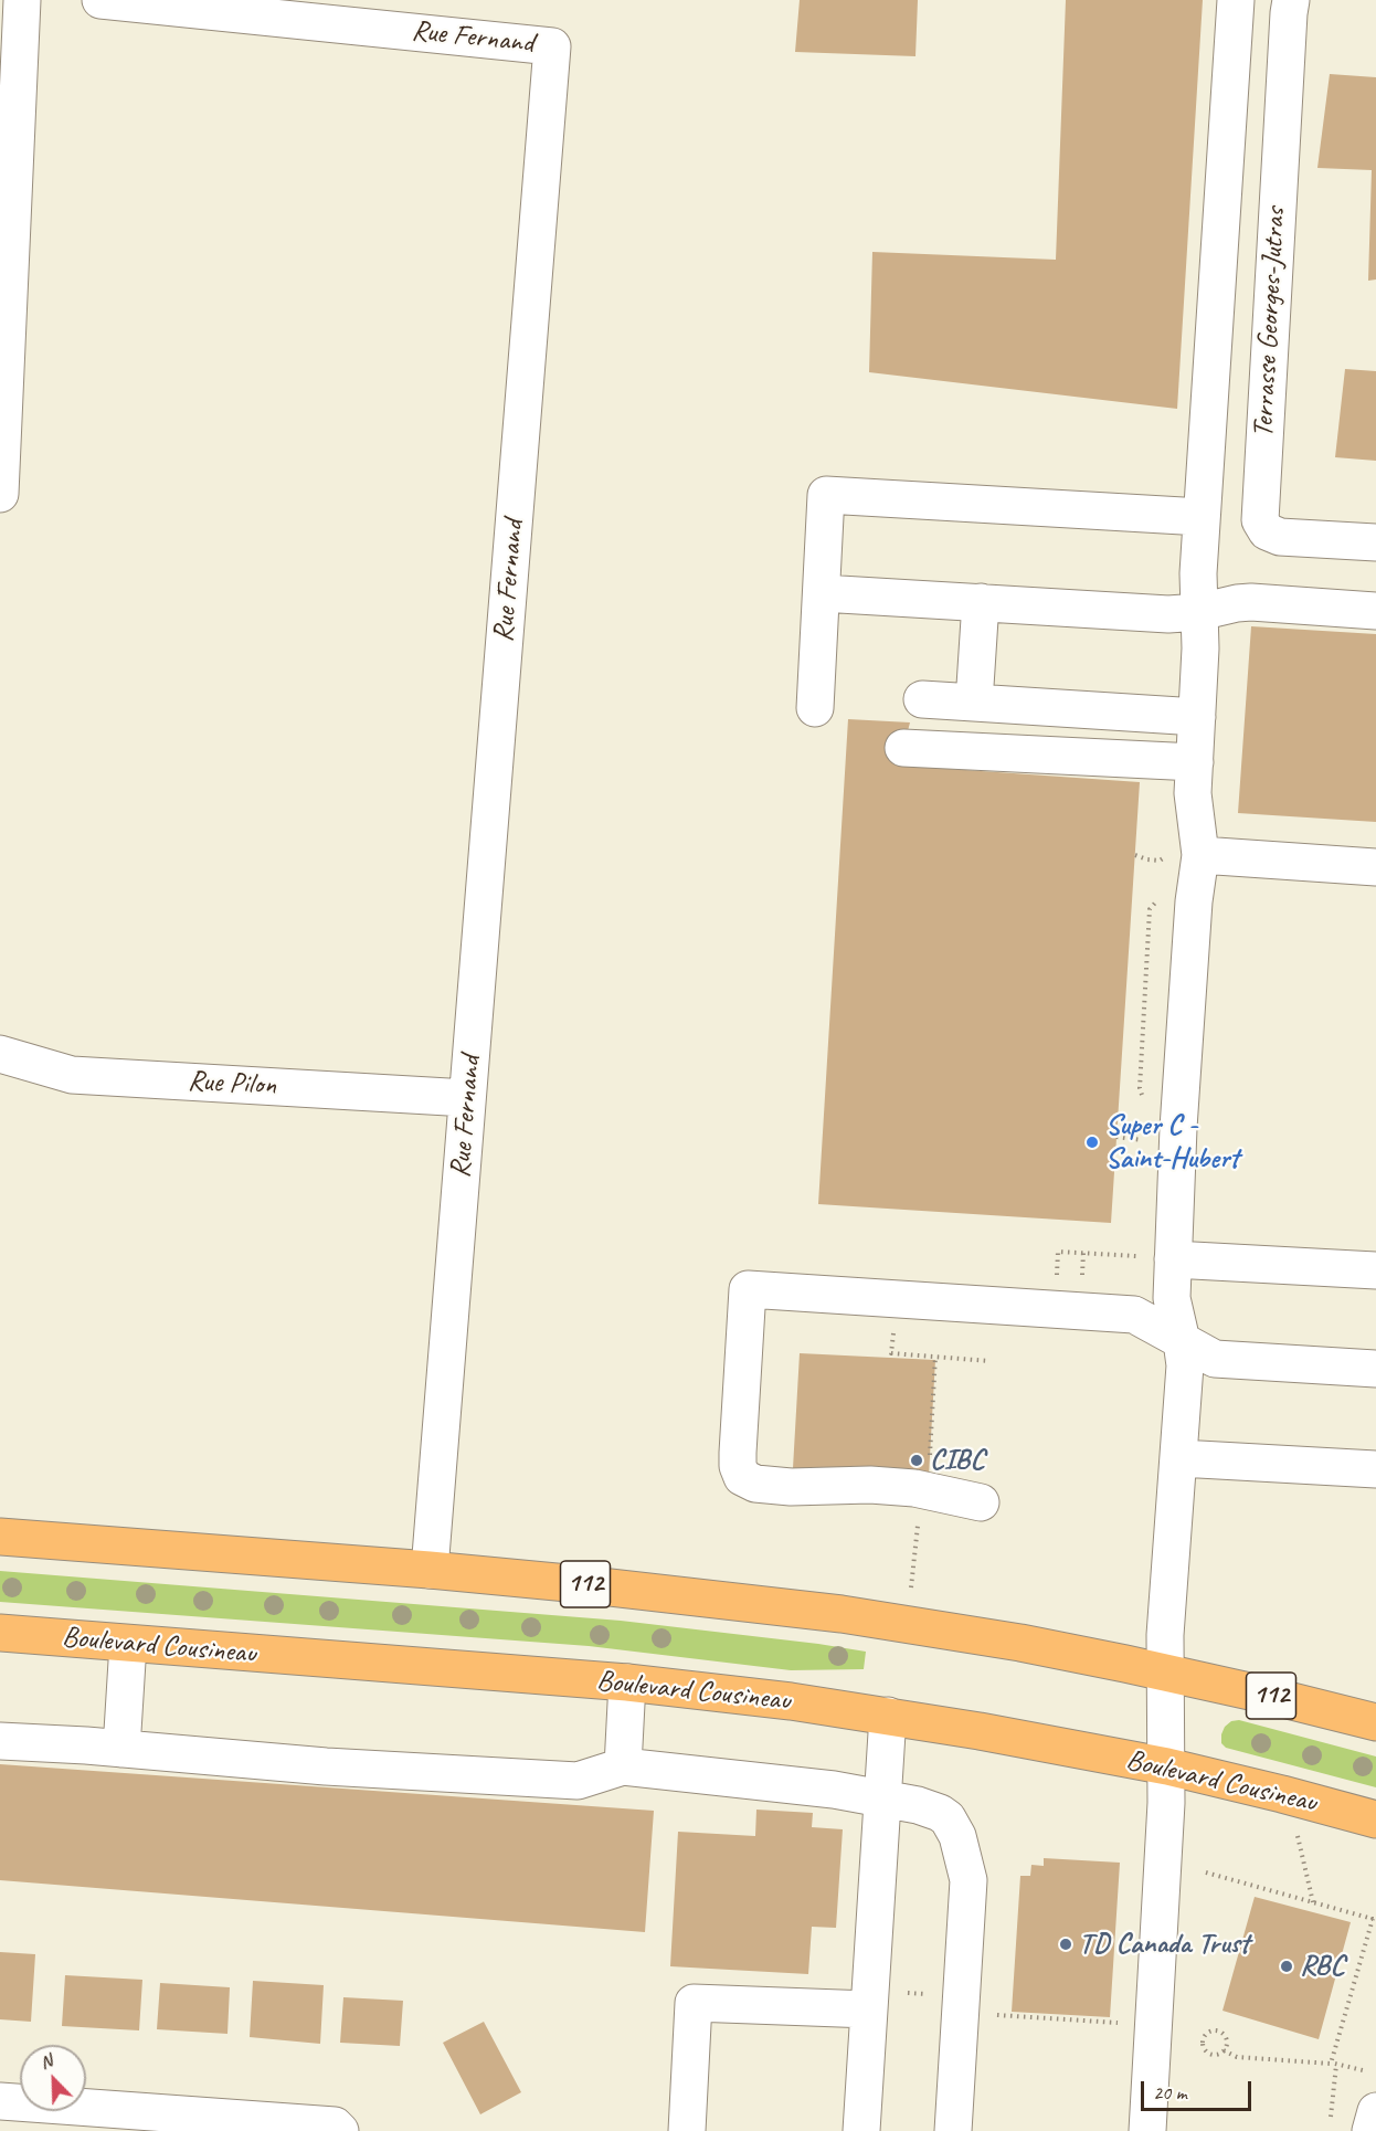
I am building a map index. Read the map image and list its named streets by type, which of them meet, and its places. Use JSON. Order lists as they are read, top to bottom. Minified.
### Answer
{"streets":{"main road":["112","Boulevard Cousineau"],"street":["Rue Fernand","Terrasse Georges-Jutras","Rue Pilon"]},"crossings":[["Rue Fernand","Rue Pilon"],["Rue Fernand","112"]],"places":["Super C - Saint-Hubert","CIBC","TD Canada Trust","RBC"],"scale_bar":"20 m","north":"top left"}
